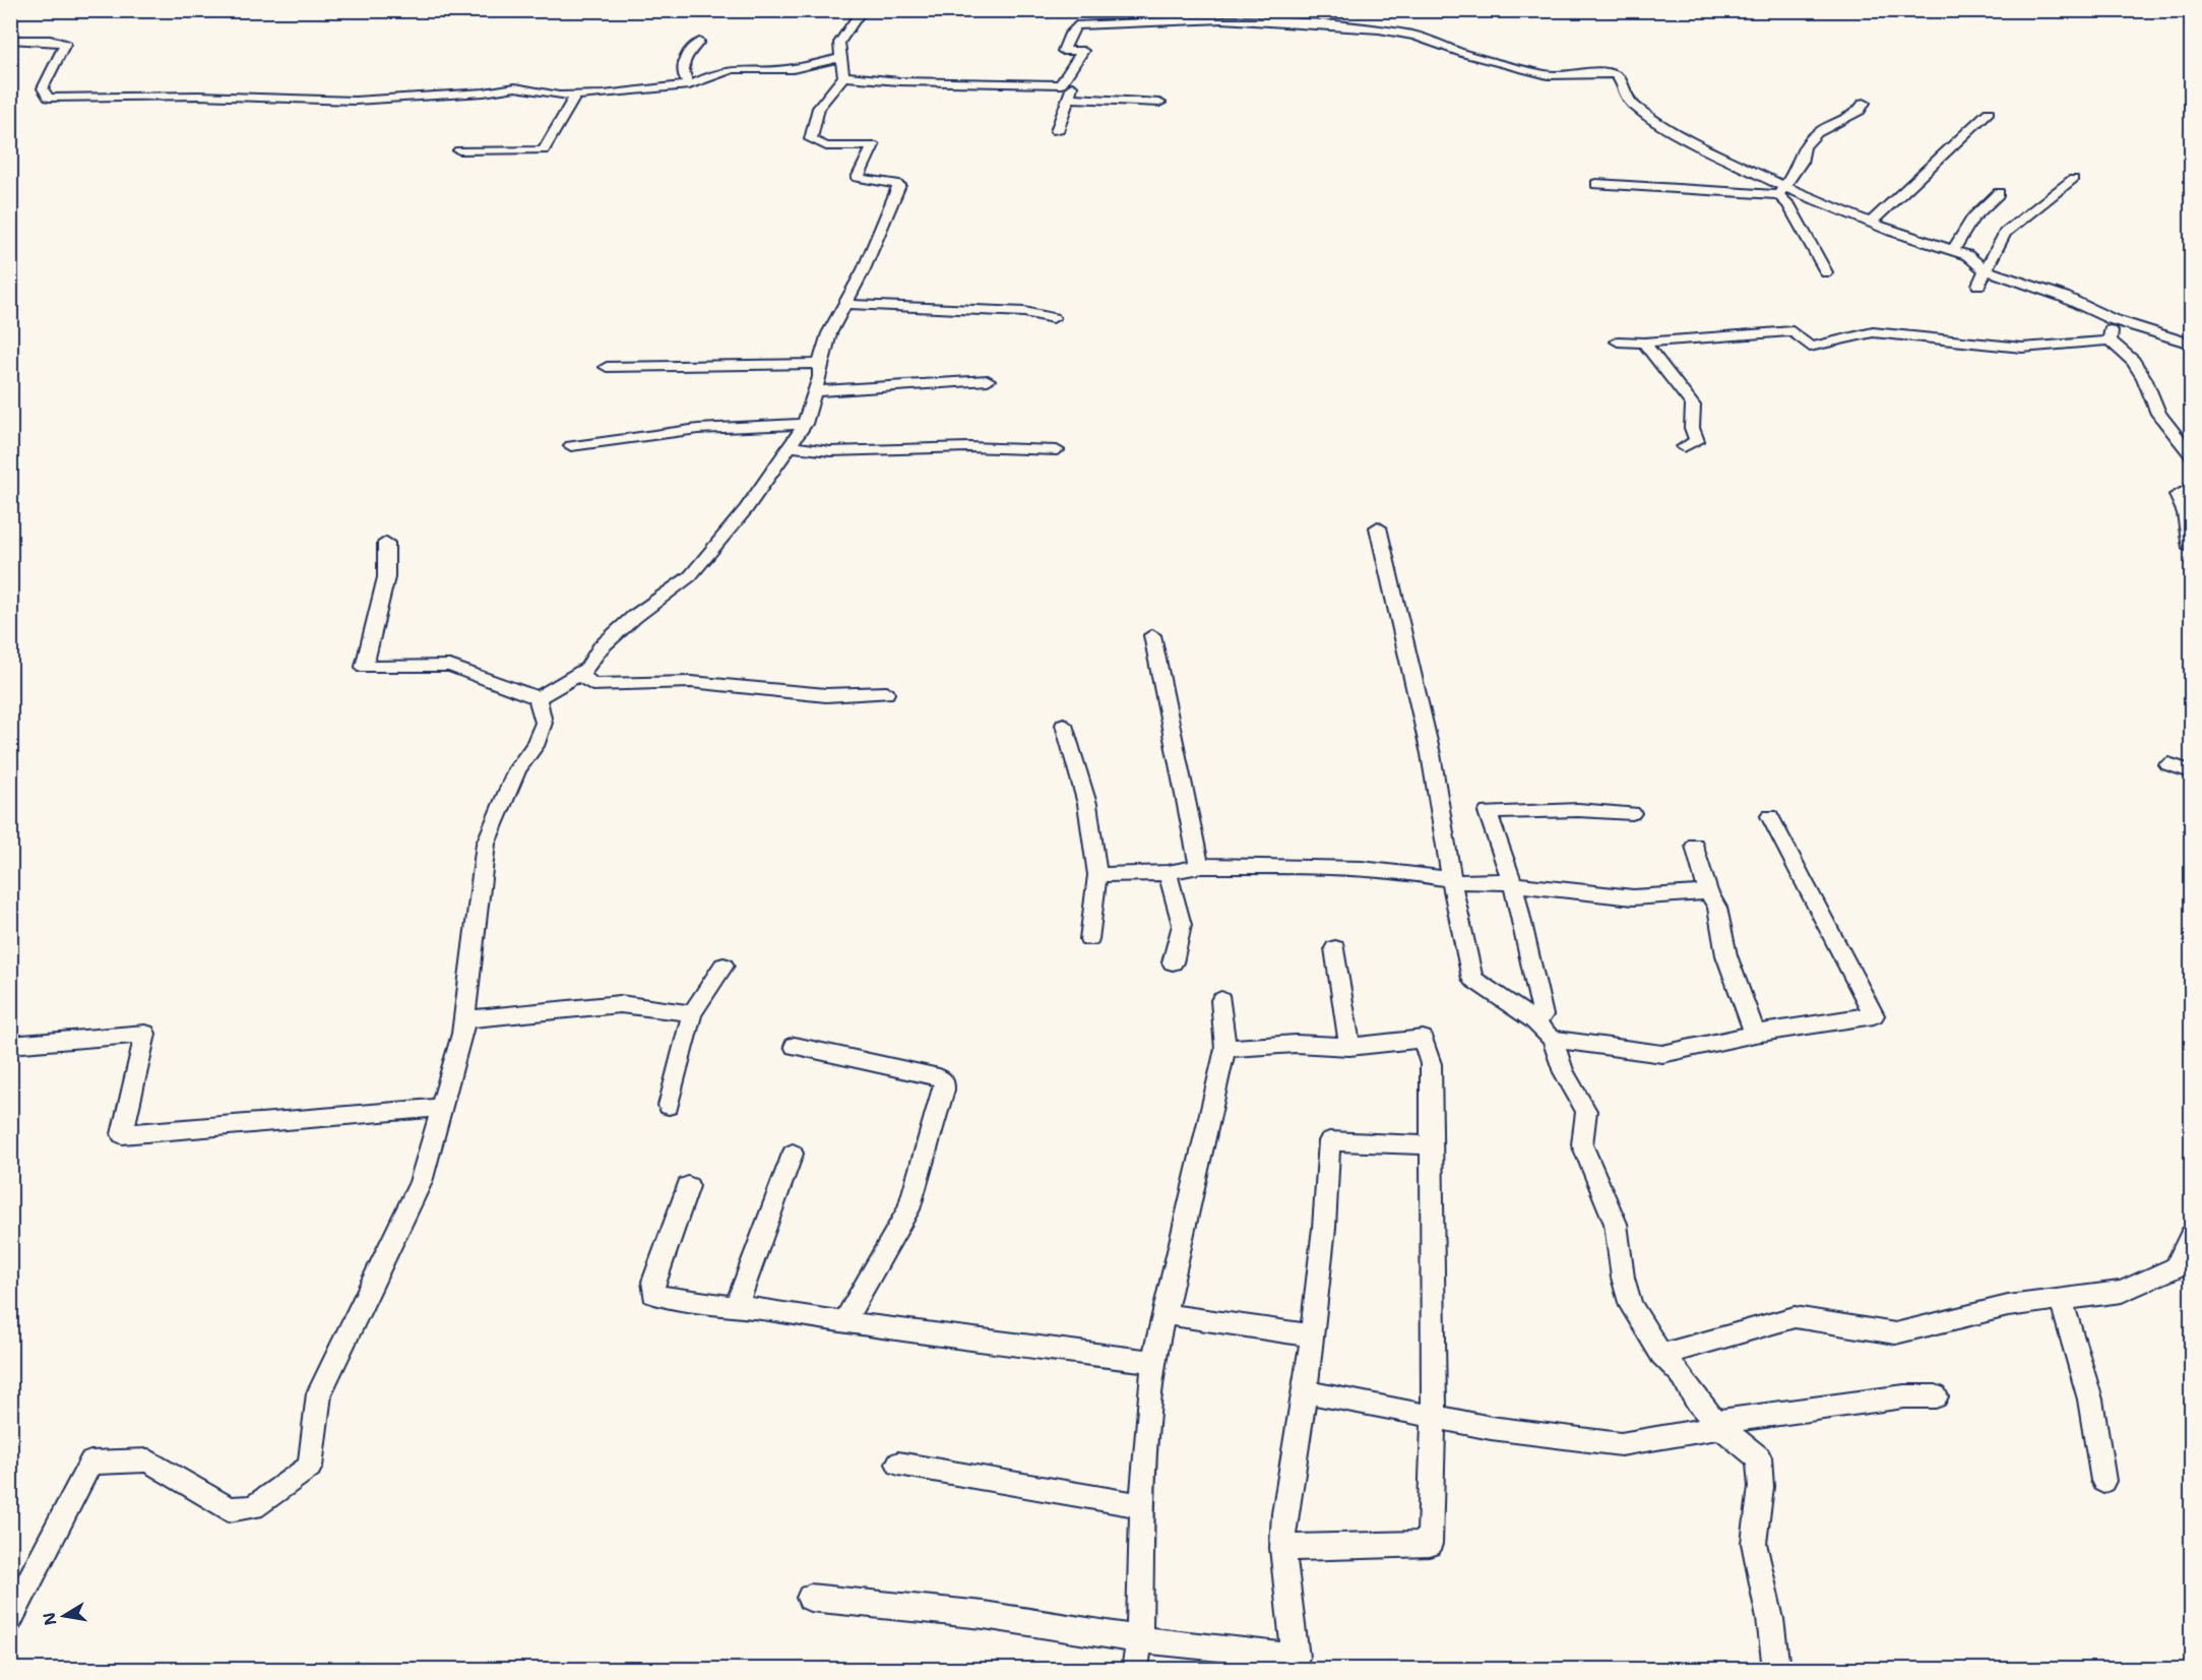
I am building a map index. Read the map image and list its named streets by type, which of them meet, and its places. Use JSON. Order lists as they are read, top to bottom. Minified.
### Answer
{"north":"left"}
